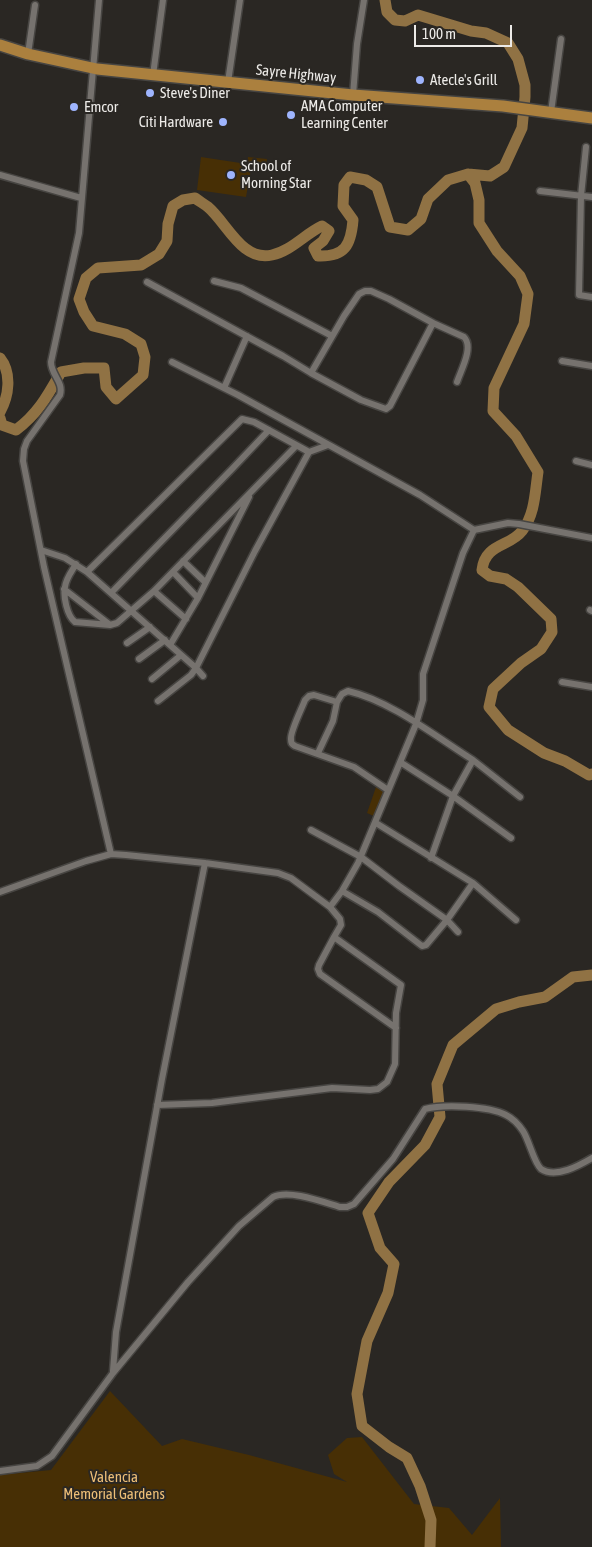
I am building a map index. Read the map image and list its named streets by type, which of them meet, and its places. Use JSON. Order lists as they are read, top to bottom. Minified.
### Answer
{"streets":{"highway":["Sayre Highway"]},"parks":["Valencia Memorial Gardens"],"places":["Atecle's Grill","Steve's Diner","Emcor","AMA Computer Learning Center","Citi Hardware","School of Morning Star"],"scale_bar":"100 m"}
